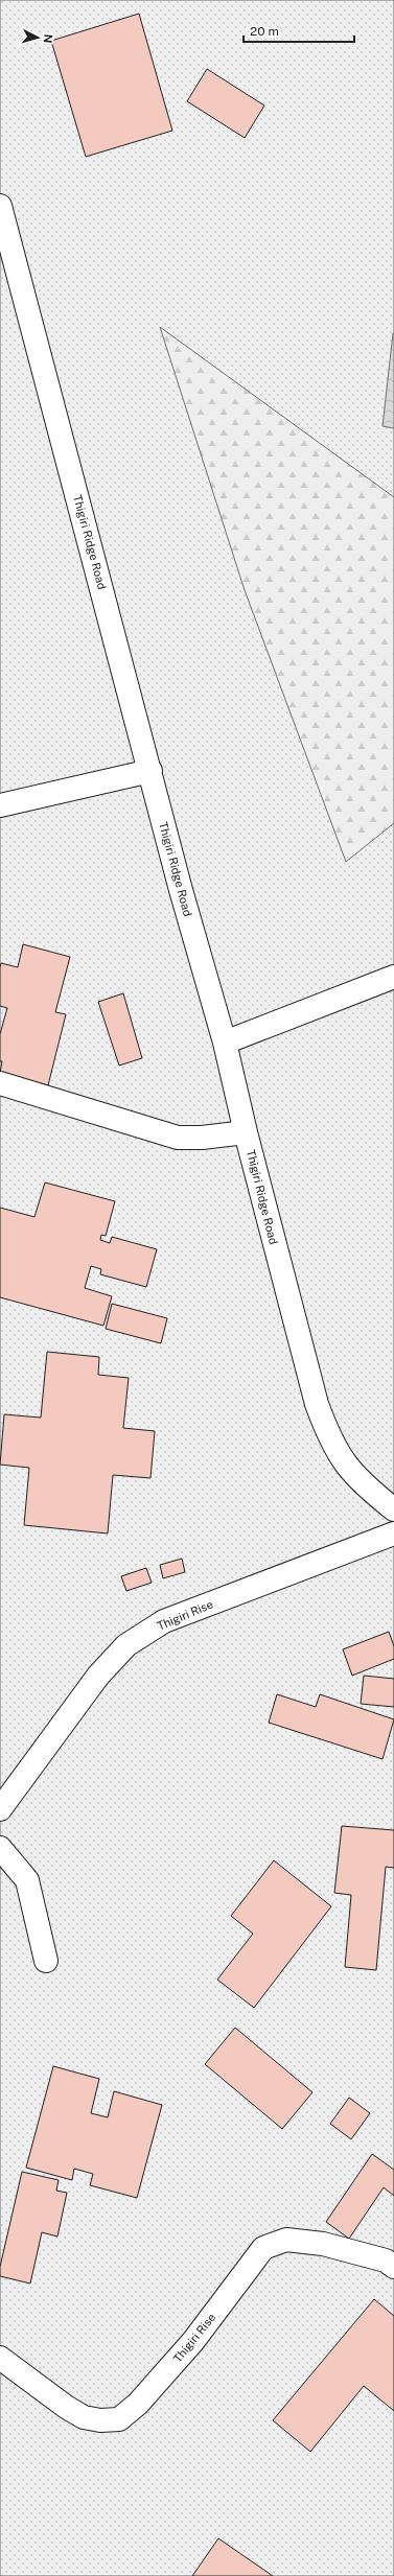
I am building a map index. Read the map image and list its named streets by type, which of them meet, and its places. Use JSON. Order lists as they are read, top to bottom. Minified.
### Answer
{"streets":{"street":["Thigiri Ridge Road","Thigiri Rise"]},"scale_bar":"20 m","north":"right"}
